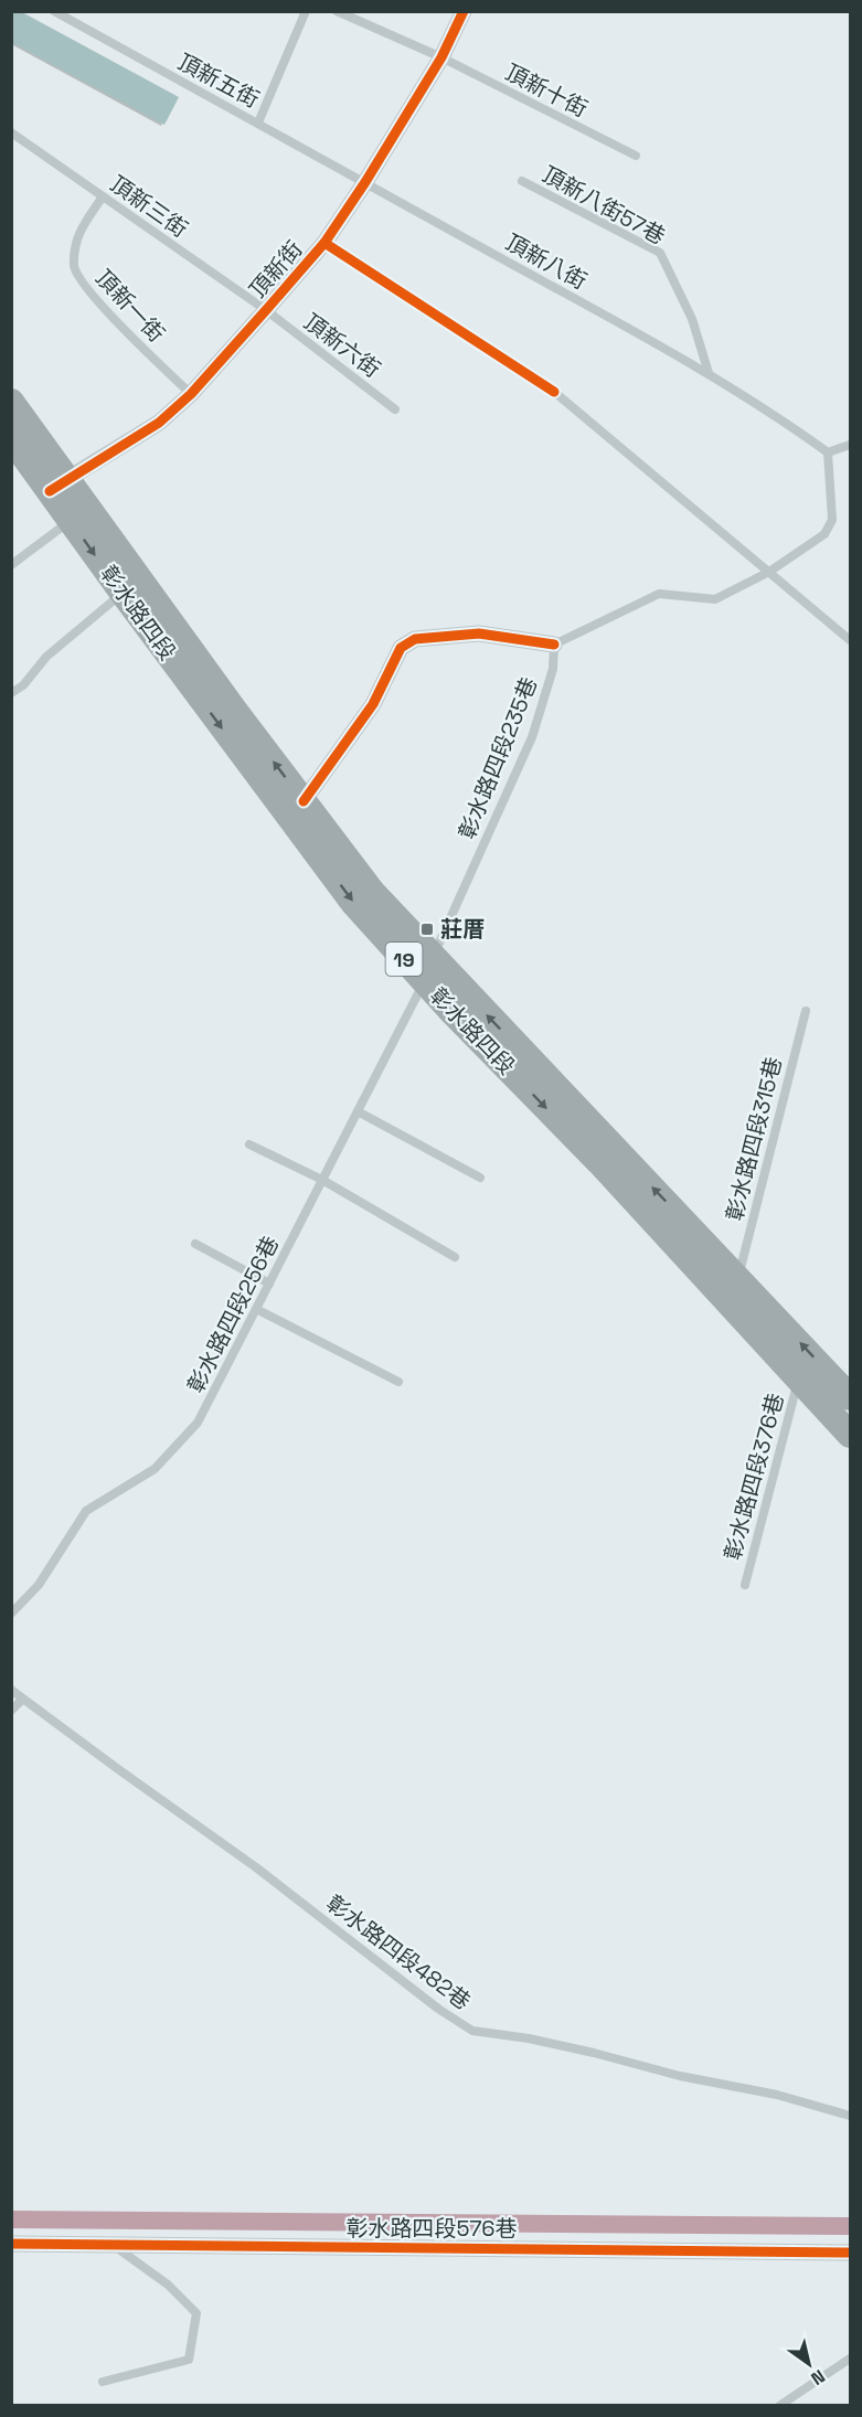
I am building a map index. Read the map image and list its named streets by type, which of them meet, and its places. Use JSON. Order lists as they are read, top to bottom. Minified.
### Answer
{"streets":{"main road":["彰水路四段","19"],"street":["頂新街","彰水路四段576巷"],"lane":["頂新五街","頂新十街","頂新八街57巷","頂新三街","頂新八街","頂新一街","頂新六街","彰水路四段235巷","彰水路四段315巷","彰水路四段256巷","彰水路四段376巷","彰水路四段482巷"]},"crossings":[["頂新五街","頂新八街"],["頂新五街","頂新街"],["頂新十街","頂新街"],["頂新八街57巷","頂新八街"],["頂新三街","頂新街"],["頂新三街","頂新一街"],["頂新三街","頂新六街"],["頂新八街","頂新街"],["頂新街","頂新一街"],["頂新街","頂新六街"],["頂新街","彰水路四段"],["彰水路四段","彰水路四段235巷"],["彰水路四段","彰水路四段315巷"],["彰水路四段","彰水路四段256巷"],["彰水路四段","彰水路四段376巷"],["彰水路四段235巷","彰水路四段256巷"]],"places":{"transit":["莊厝"]},"north":"bottom right"}
